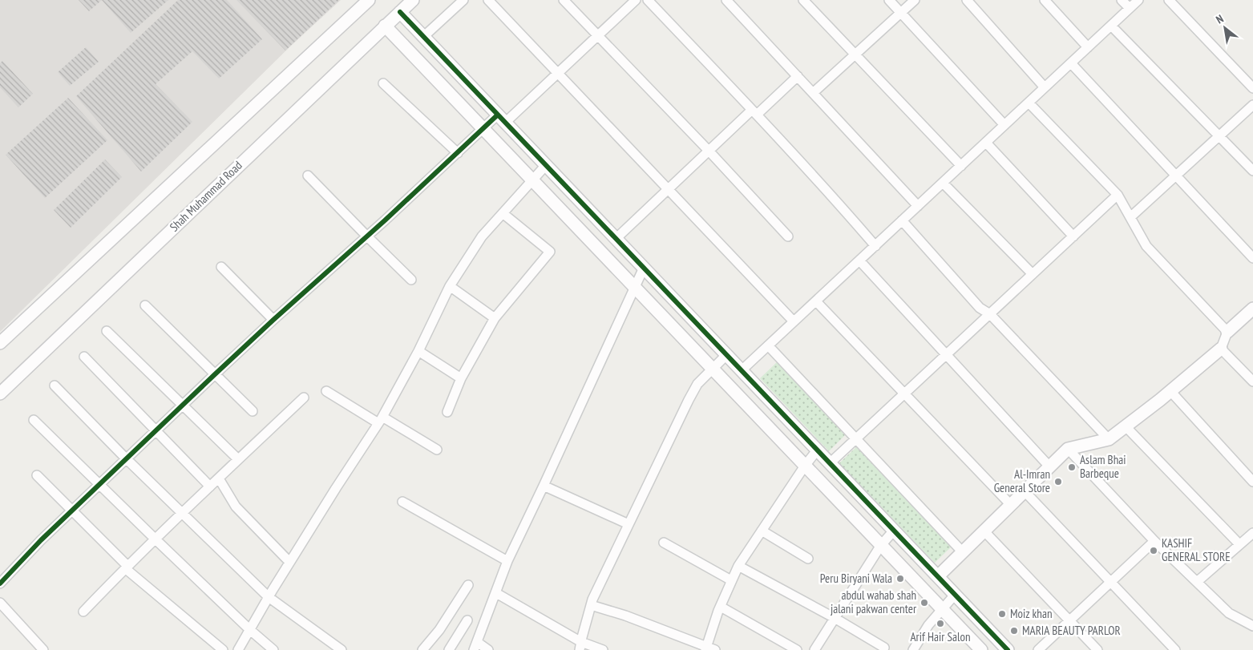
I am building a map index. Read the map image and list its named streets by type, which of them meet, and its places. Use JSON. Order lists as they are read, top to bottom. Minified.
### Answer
{"streets":{"street":["Shah Muhammad Road"]},"places":["Aslam Bhai Barbeque","Al-Imran General Store","KASHIF GENERAL STORE","Peru Biryani Wala","abdul wahab shah jalani pakwan center","Moiz khan","Arif Hair Salon","MARIA BEAUTY PARLOR"],"north":"top left"}
